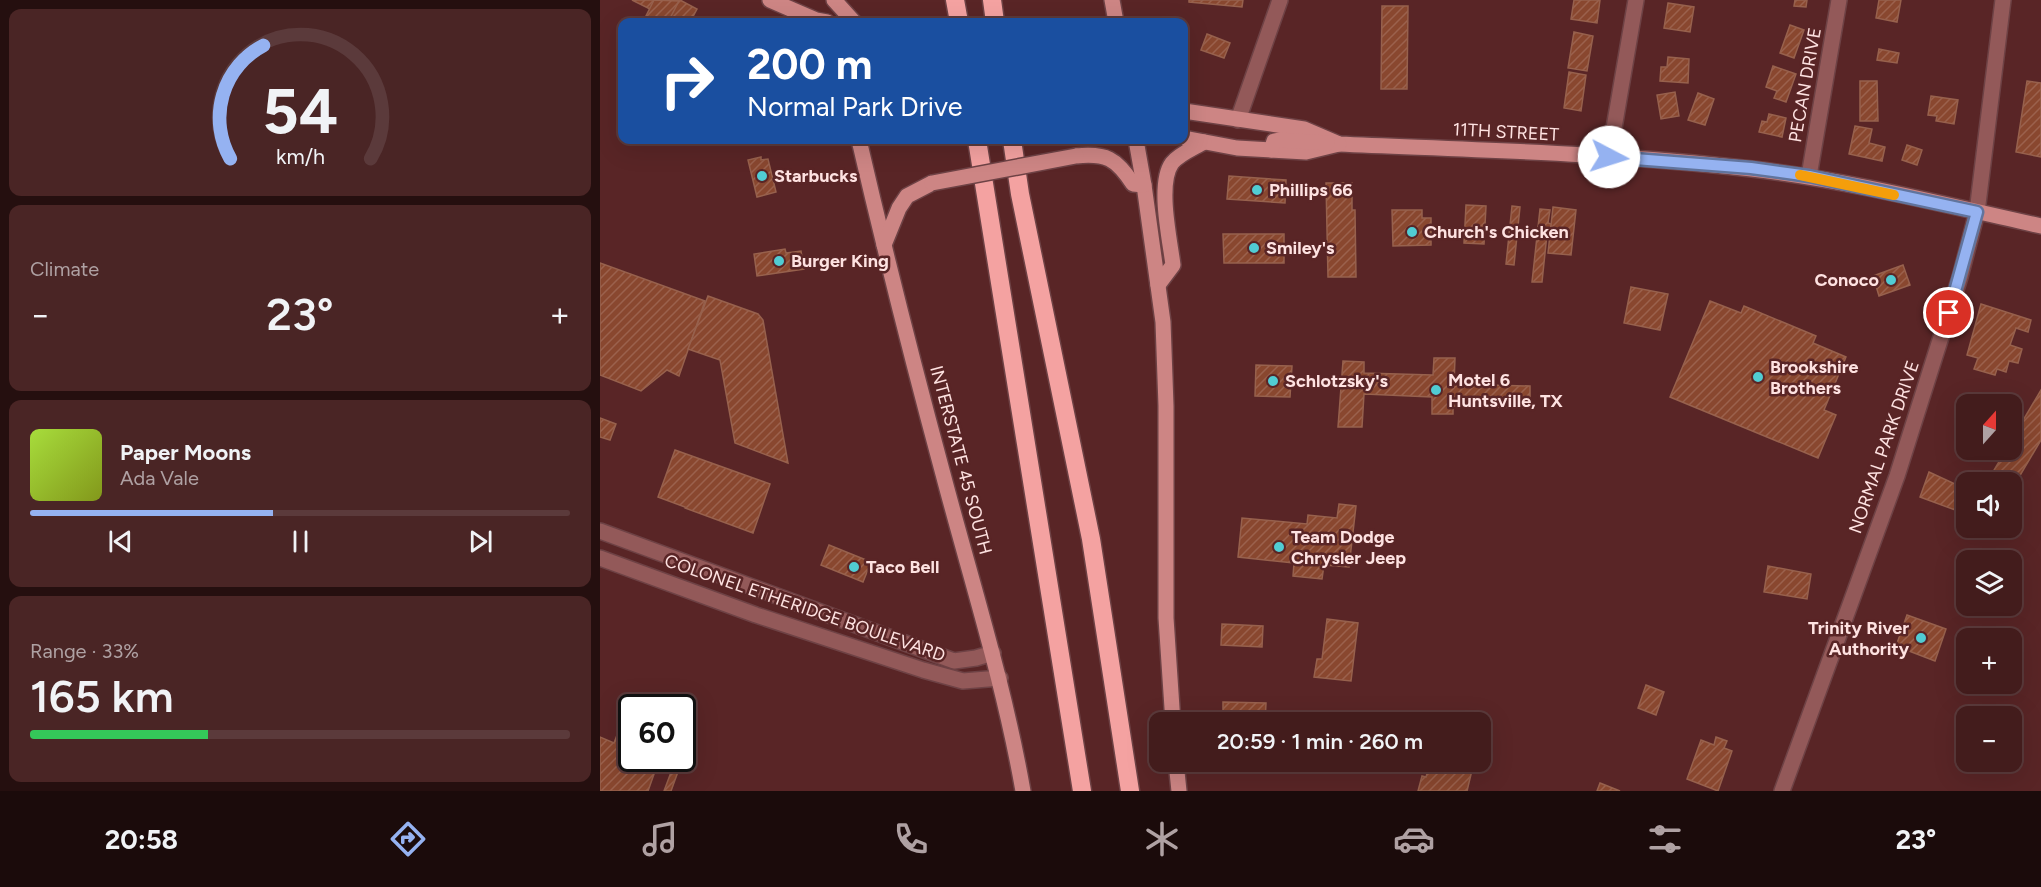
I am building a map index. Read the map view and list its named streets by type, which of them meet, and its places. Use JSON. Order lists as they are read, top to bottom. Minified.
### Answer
{"streets":{"main road":["11TH STREET","INTERSTATE 45 SOUTH"],"street":["PECAN DRIVE","NORMAL PARK DRIVE","COLONEL ETHERIDGE BOULEVARD"]},"crossings":[["PECAN DRIVE","11TH STREET"],["11TH STREET","NORMAL PARK DRIVE"],["INTERSTATE 45 SOUTH","COLONEL ETHERIDGE BOULEVARD"]],"places":["Starbucks","Phillips 66","Church's Chicken","Smiley's","Burger King","Conoco","Brookshire Brothers","Schlotzsky's","Motel 6 Huntsville, TX","Team Dodge Chrysler Jeep","Taco Bell","Trinity River Authority"],"north":"top","page":{"turn":["200 m","Normal Park Drive"],"tile":["Climate",["Range · 33%","165 km"]],"heat":["−","23°","+"],"map_buttons":["+","−"],"song":["Paper Moons","Ada Vale"],"limit":"60","trip":"20:59 · 1 min · 260 m","tabs":["20:58","23°"],"gauge":["54","km/h"]}}
